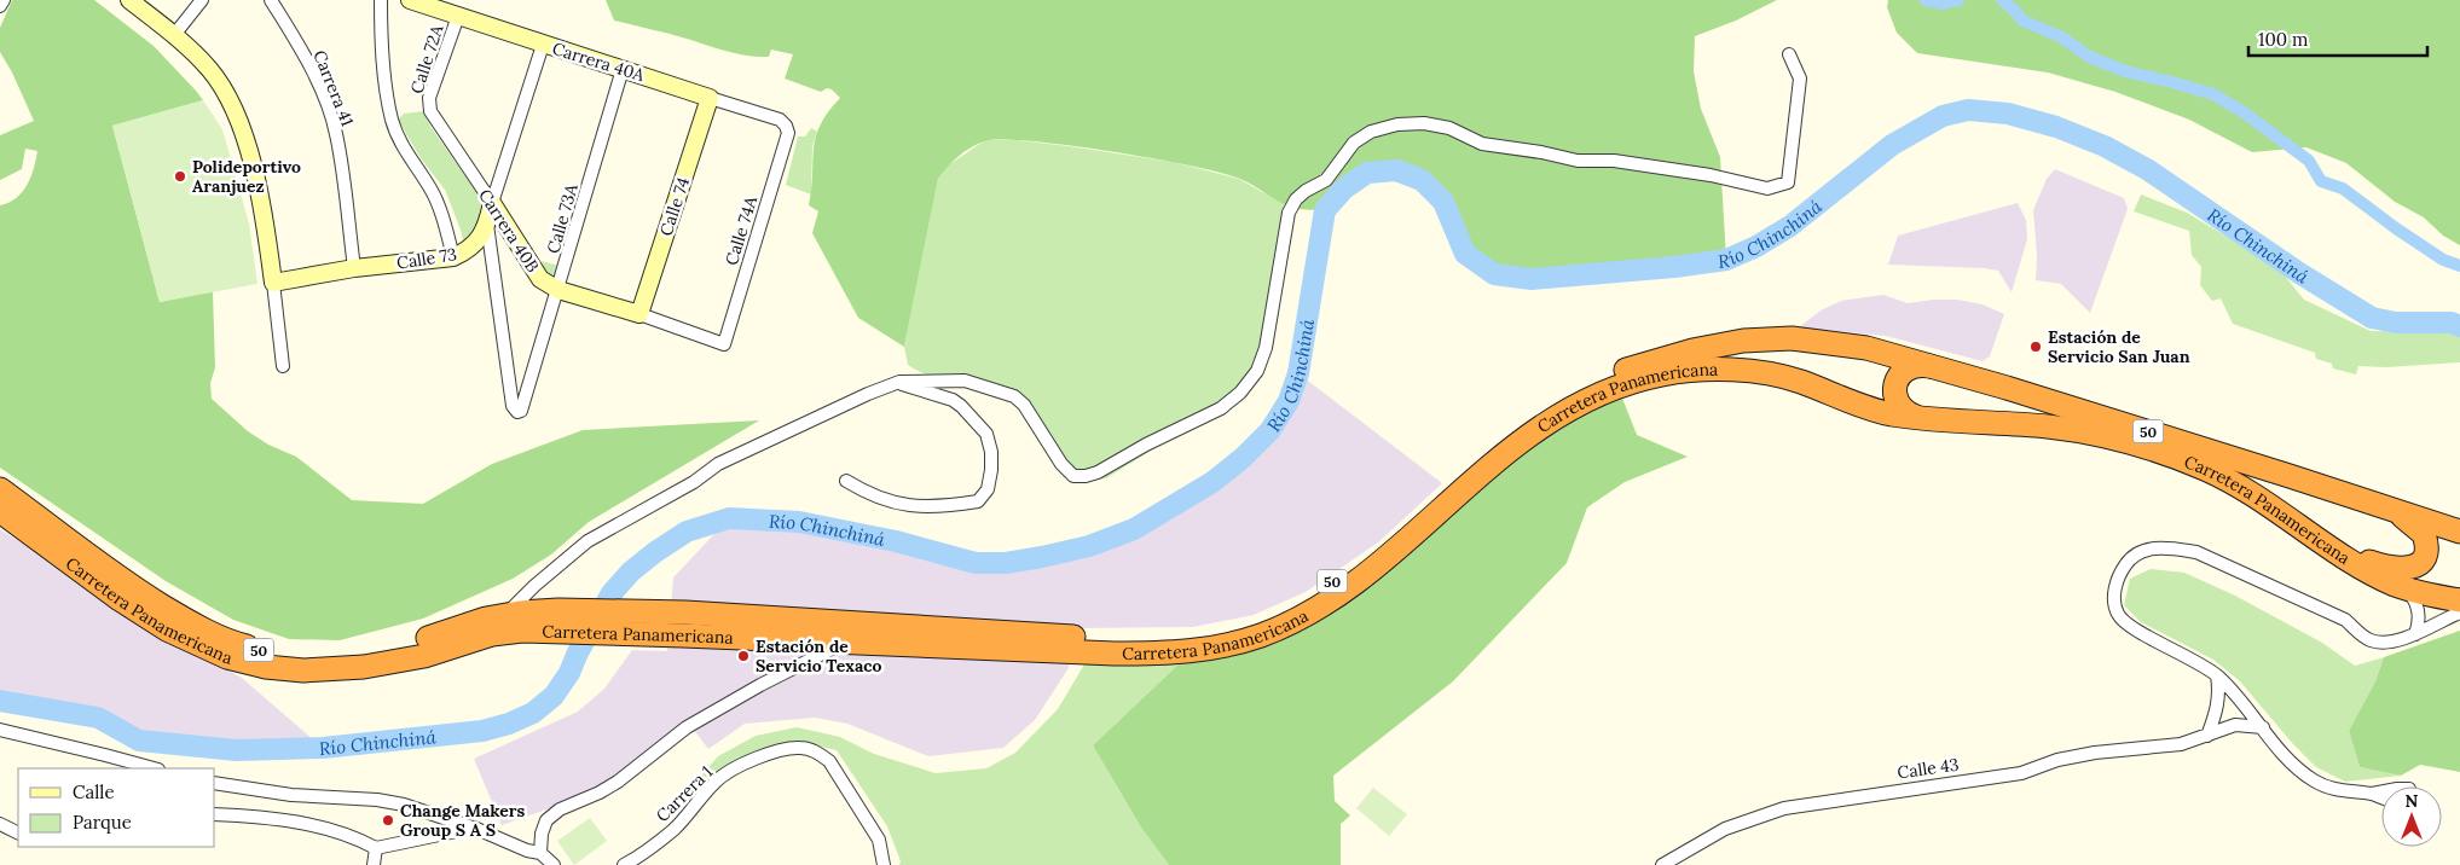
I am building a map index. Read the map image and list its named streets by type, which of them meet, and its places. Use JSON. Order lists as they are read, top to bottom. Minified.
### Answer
{"streets":{"highway":["Carretera Panamericana","50"],"street":["Calle 72A","Carrera 40A","Carrera 41","Calle 74","Calle 73A","Carrera 40B","Calle 74A","Calle 73","Calle 43","Carrera 1"]},"crossings":[["Calle 72A","Carrera 40A"],["Calle 72A","Carrera 40B"],["Carrera 40A","Calle 74"],["Carrera 40A","Calle 73A"],["Carrera 40A","Calle 74A"],["Carrera 40A","Calle 73"],["Carrera 41","Calle 73"],["Calle 74","Carrera 40B"],["Calle 73A","Carrera 40B"],["Calle 73A","Calle 73"],["Carrera 40B","Calle 74A"],["Carrera 40B","Calle 73"]],"water":["Río Chinchiná"],"places":["Polideportivo Aranjuez","Estación de Servicio San Juan","Estación de Servicio Texaco","Change Makers Group S A S"],"legend":["Calle","Parque"],"scale_bar":"100 m","north":"top"}
